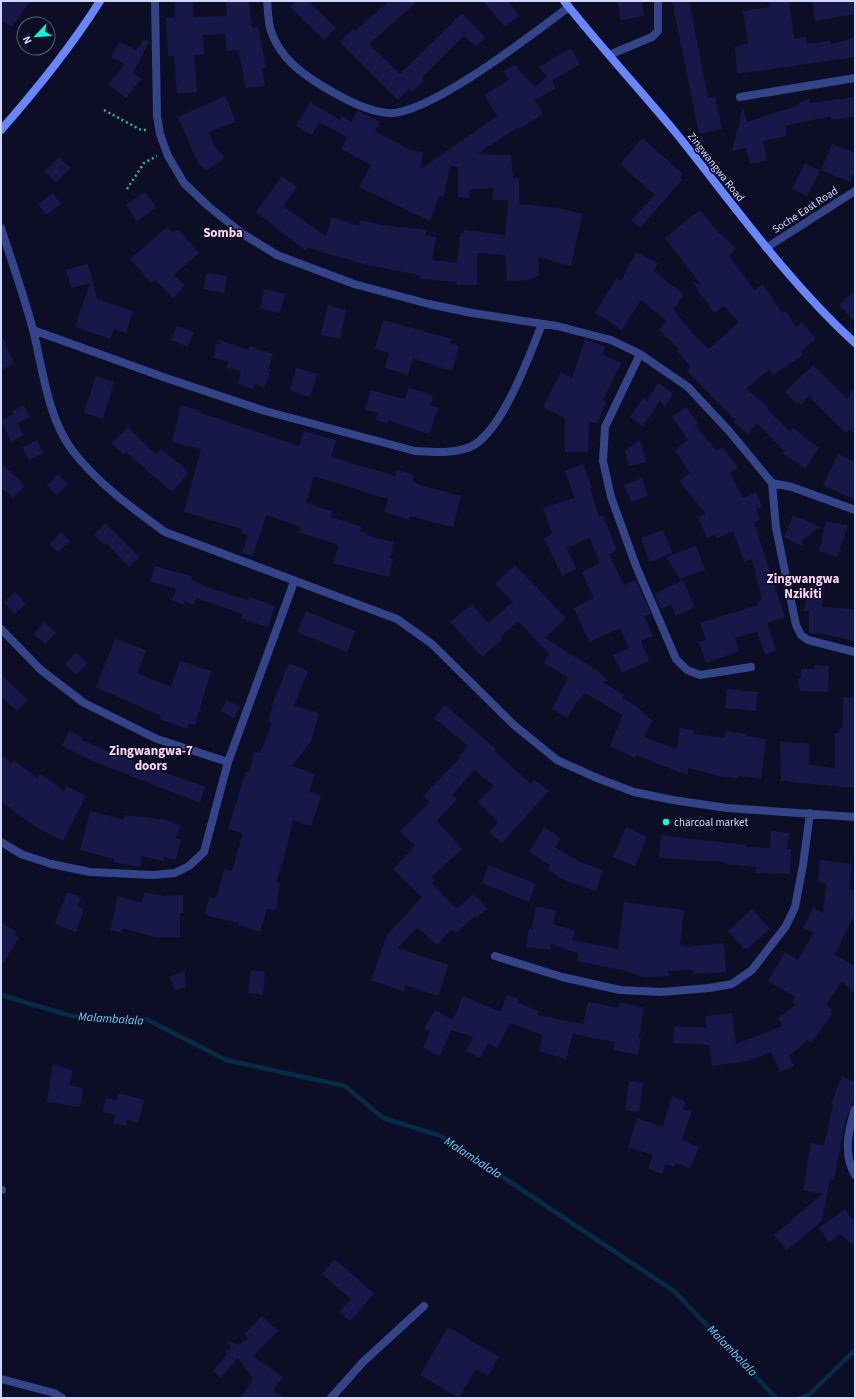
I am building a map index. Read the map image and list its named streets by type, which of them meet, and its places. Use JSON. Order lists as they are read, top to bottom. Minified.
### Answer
{"streets":{"street":["Zingwangwa Road","Soche East Road"]},"crossings":[["Zingwangwa Road","Soche East Road"]],"districts":["Somba","Zingwangwa Nzikiti","Zingwangwa-7 doors"],"water":["Malambalala"],"places":["charcoal market"],"north":"bottom left"}
